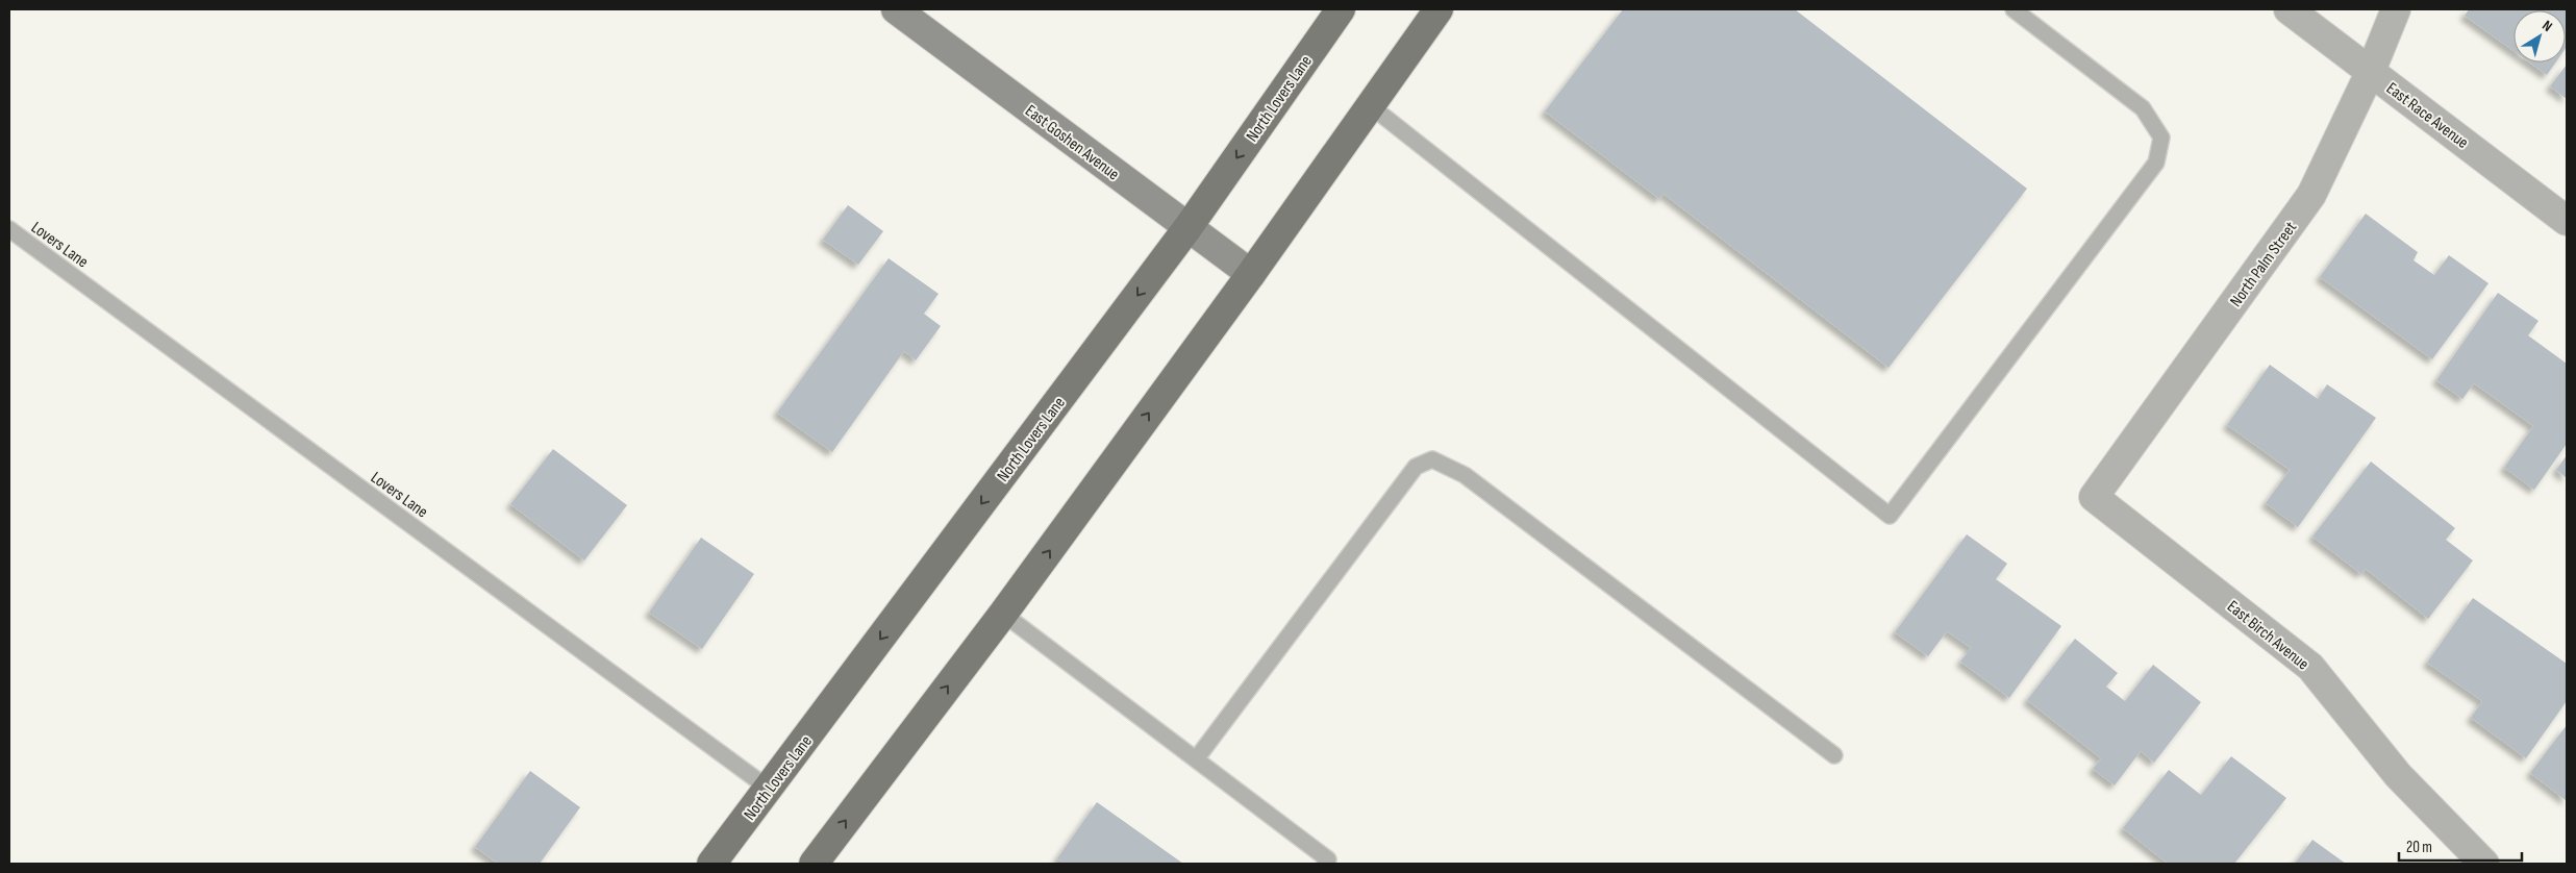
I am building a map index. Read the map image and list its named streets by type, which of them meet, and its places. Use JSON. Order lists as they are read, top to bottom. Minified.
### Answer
{"streets":{"main road":["North Lovers Lane"],"street":["East Race Avenue","East Goshen Avenue","North Palm Street","East Birch Avenue"],"lane":["Lovers Lane"]},"crossings":[["North Lovers Lane","East Goshen Avenue"],["North Lovers Lane","Lovers Lane"],["East Race Avenue","North Palm Street"],["North Palm Street","East Birch Avenue"]],"scale_bar":"20 m","north":"top right"}
